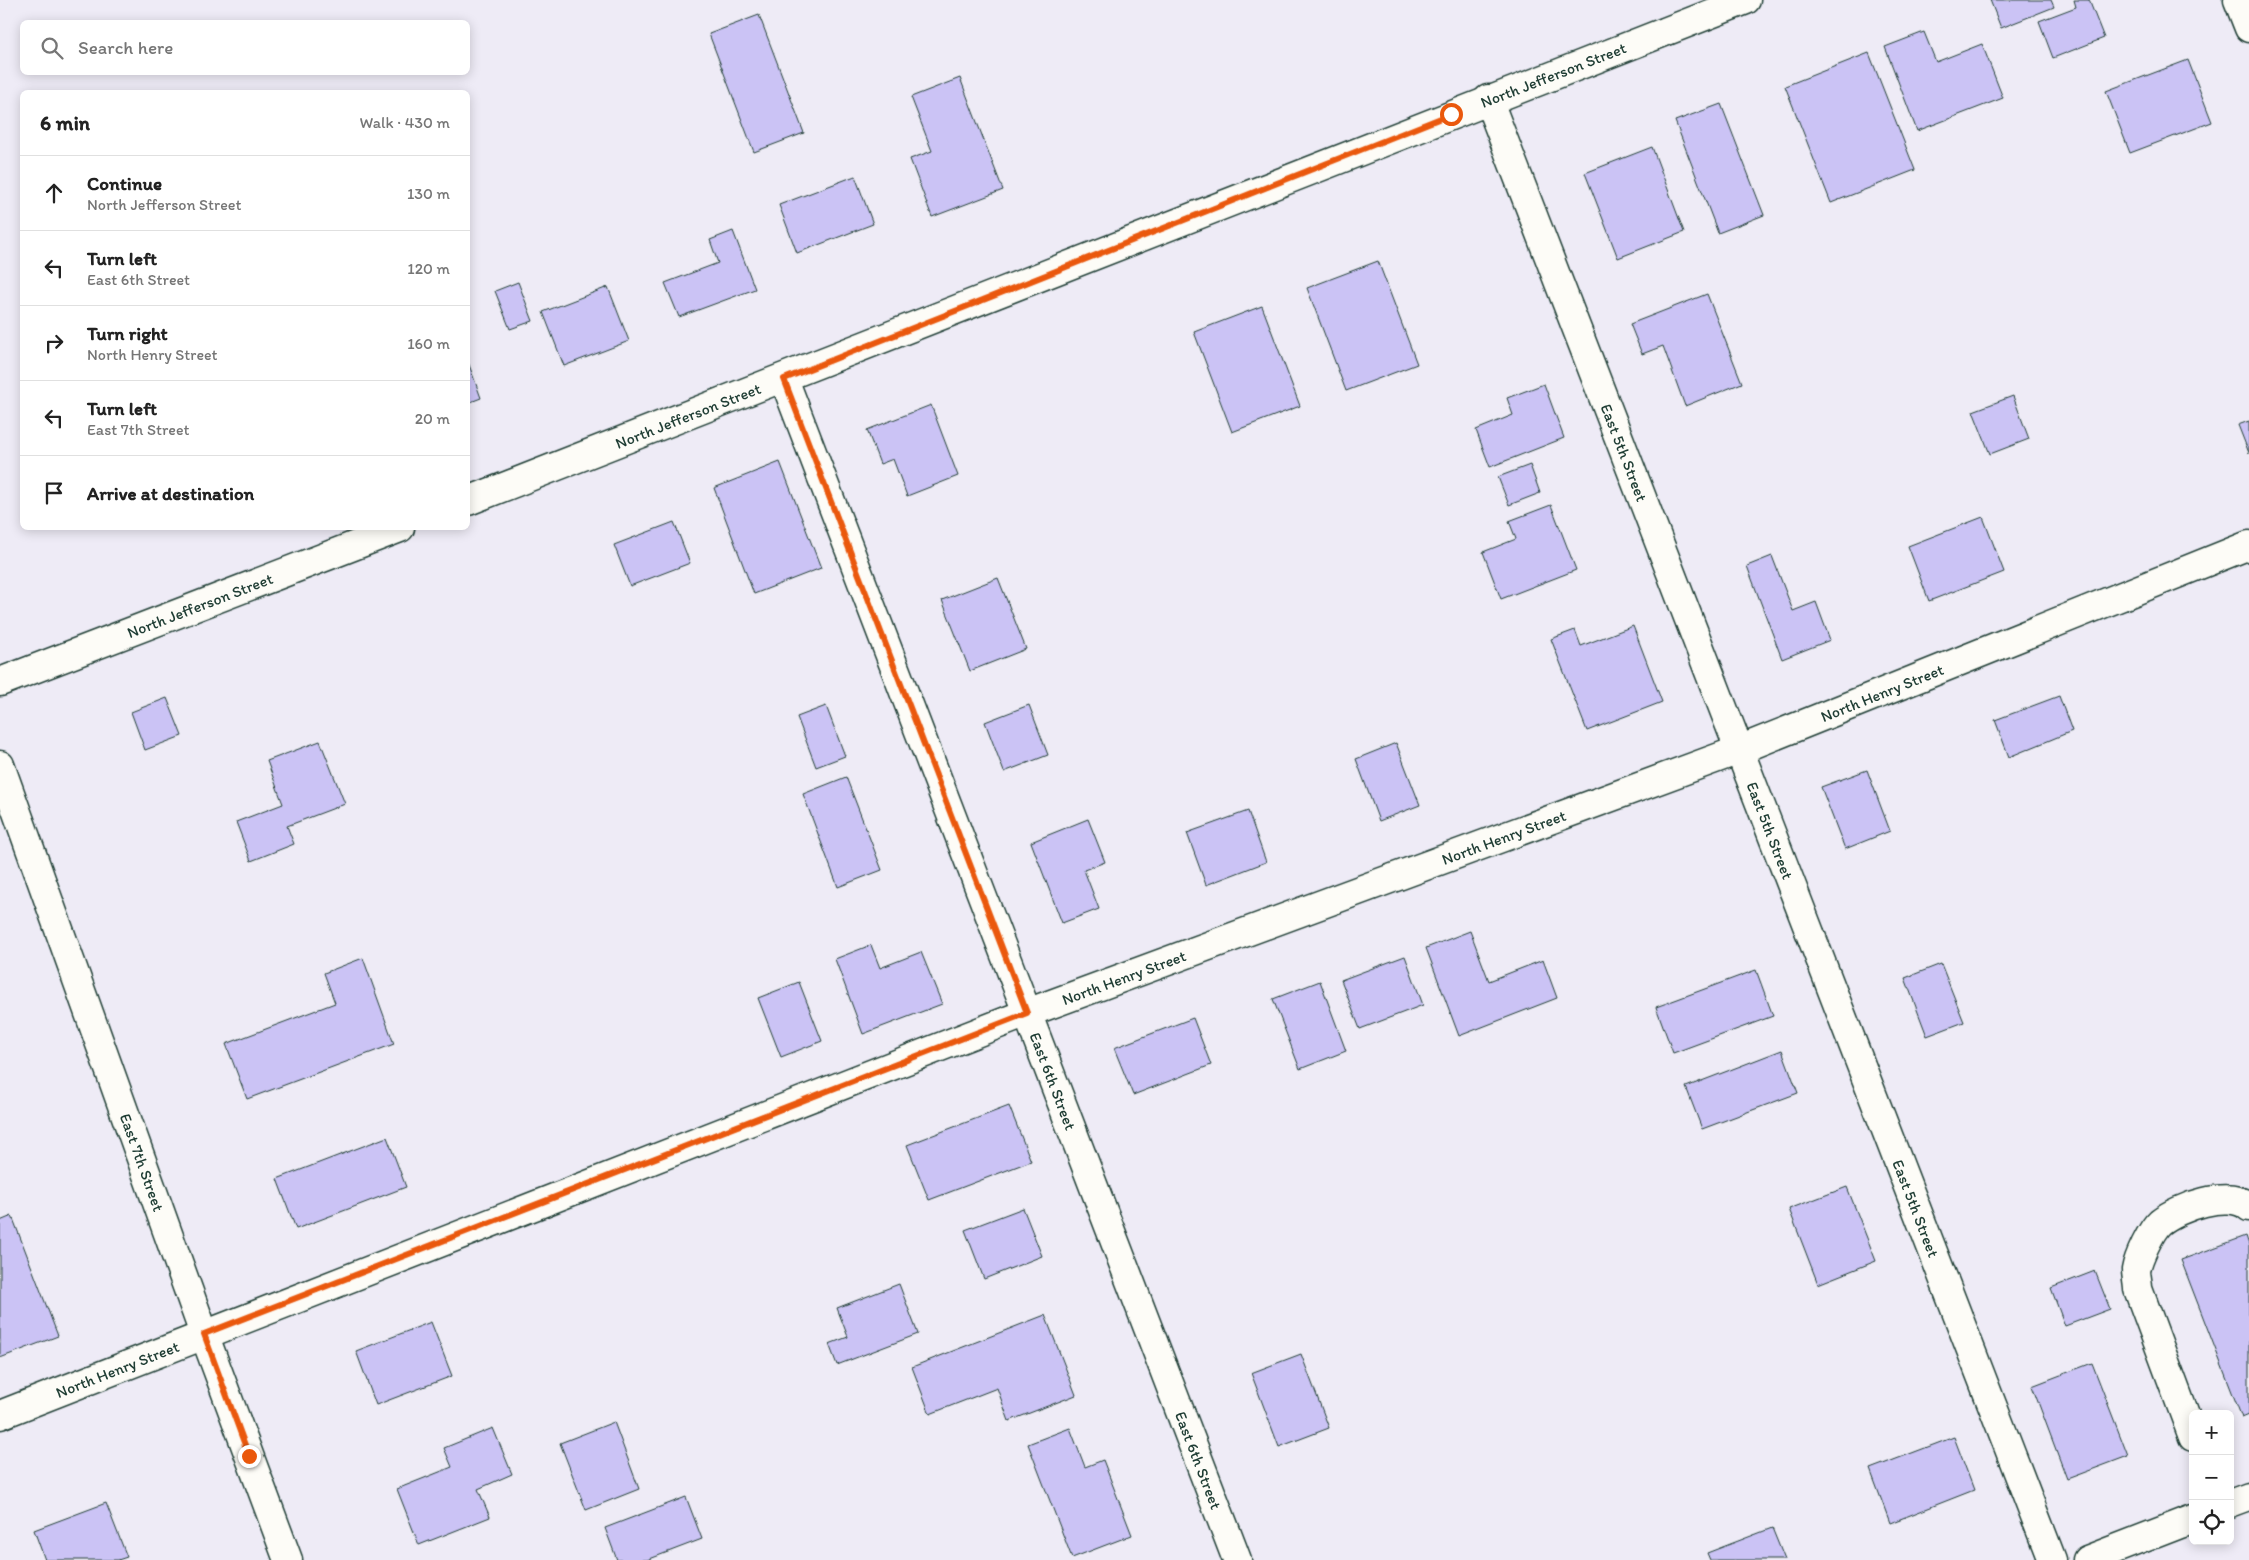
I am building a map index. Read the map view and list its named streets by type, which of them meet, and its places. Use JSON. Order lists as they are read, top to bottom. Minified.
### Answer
{"streets":{"street":["North Jefferson Street","East 5th Street","North Henry Street","East 6th Street","East 7th Street"]},"crossings":[["North Jefferson Street","East 5th Street"],["North Jefferson Street","East 6th Street"],["East 5th Street","North Henry Street"],["North Henry Street","East 6th Street"],["North Henry Street","East 7th Street"]],"page":{"search":"Search here","heading":["6 min","Walk · 430 m"],"list":[["Continue","North Jefferson Street","130 m"],["Turn left","East 6th Street","120 m"],["Turn right","North Henry Street","160 m"],["Turn left","East 7th Street","20 m"],"Arrive at destination"],"map_buttons":["+","−"]}}
